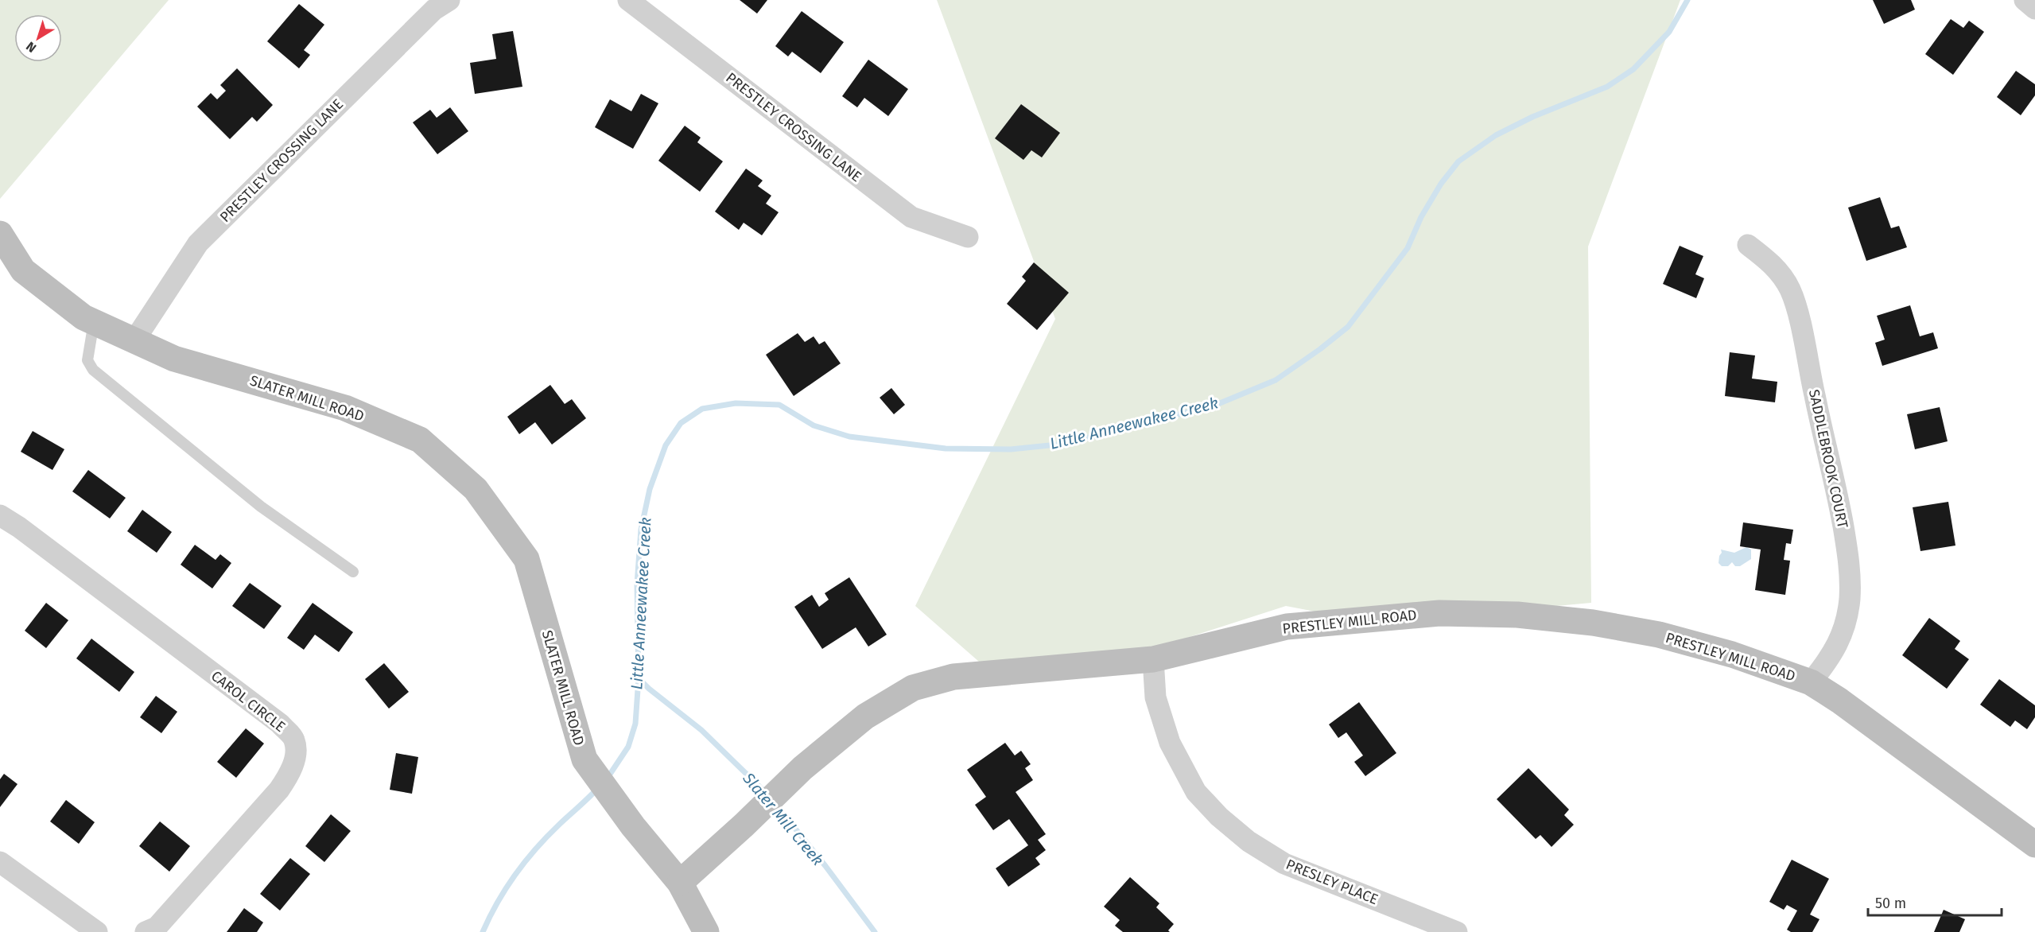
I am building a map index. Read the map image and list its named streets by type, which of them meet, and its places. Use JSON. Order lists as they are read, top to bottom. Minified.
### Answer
{"streets":{"street":["PRESTLEY CROSSING LANE","SLATER MILL ROAD","SADDLEBROOK COURT","PRESTLEY MILL ROAD","CAROL CIRCLE","PRESLEY PLACE"]},"crossings":[["PRESTLEY CROSSING LANE","SLATER MILL ROAD"],["SLATER MILL ROAD","PRESTLEY MILL ROAD"],["SADDLEBROOK COURT","PRESTLEY MILL ROAD"],["PRESTLEY MILL ROAD","PRESLEY PLACE"]],"water":["Little Anneewakee Creek","Slater Mill Creek"],"scale_bar":"50 m","north":"bottom left"}
